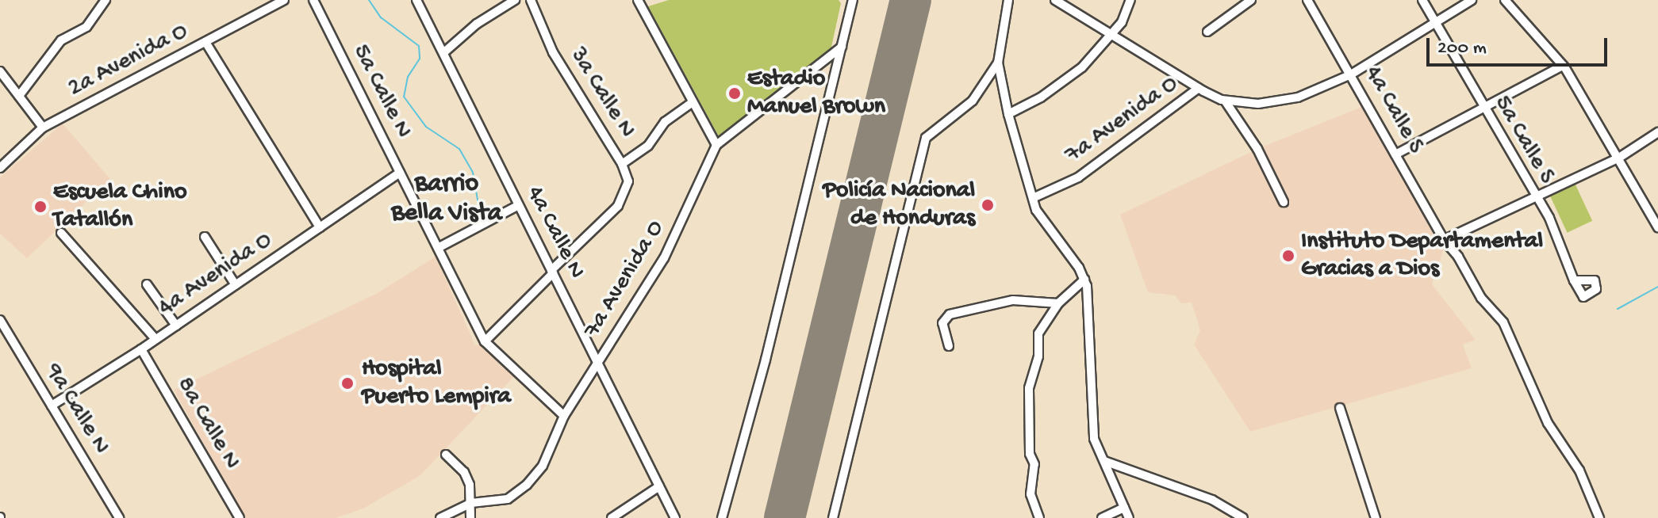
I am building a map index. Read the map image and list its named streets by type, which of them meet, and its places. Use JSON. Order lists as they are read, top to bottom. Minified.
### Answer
{"streets":{"street":["2a Avenida O","5a Calle N","3a Calle N","4a Calle S","7a Avenida O","5a Calle S","4a Calle N","4a Avenida O","9a Calle N","8a Calle N"]},"crossings":[["5a Calle N","7a Avenida O"],["5a Calle N","4a Avenida O"],["3a Calle N","4a Calle N"],["7a Avenida O","4a Calle N"],["4a Avenida O","9a Calle N"],["4a Avenida O","8a Calle N"]],"districts":["Barrio Bella Vista"],"places":["Estadio Manuel Brown","Policía Nacional de Honduras","Escuela Chino Tatallón","Instituto Departamental Gracias a Dios","Hospital Puerto Lempira"],"scale_bar":"200 m"}
